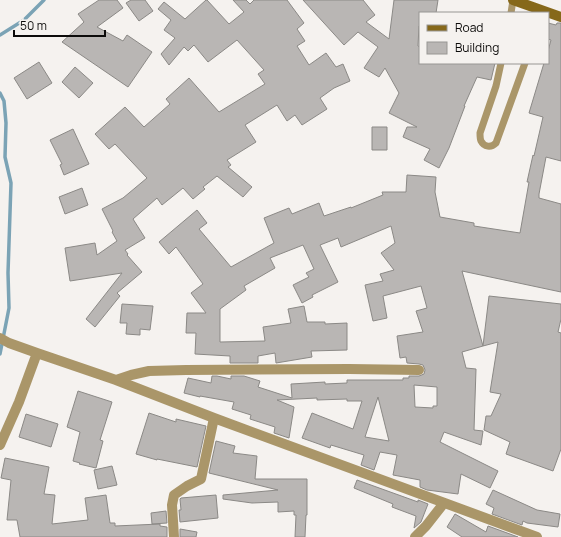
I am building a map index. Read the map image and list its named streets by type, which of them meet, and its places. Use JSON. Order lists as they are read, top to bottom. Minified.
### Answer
{"legend":["Road","Building"],"scale_bar":"50 m"}
